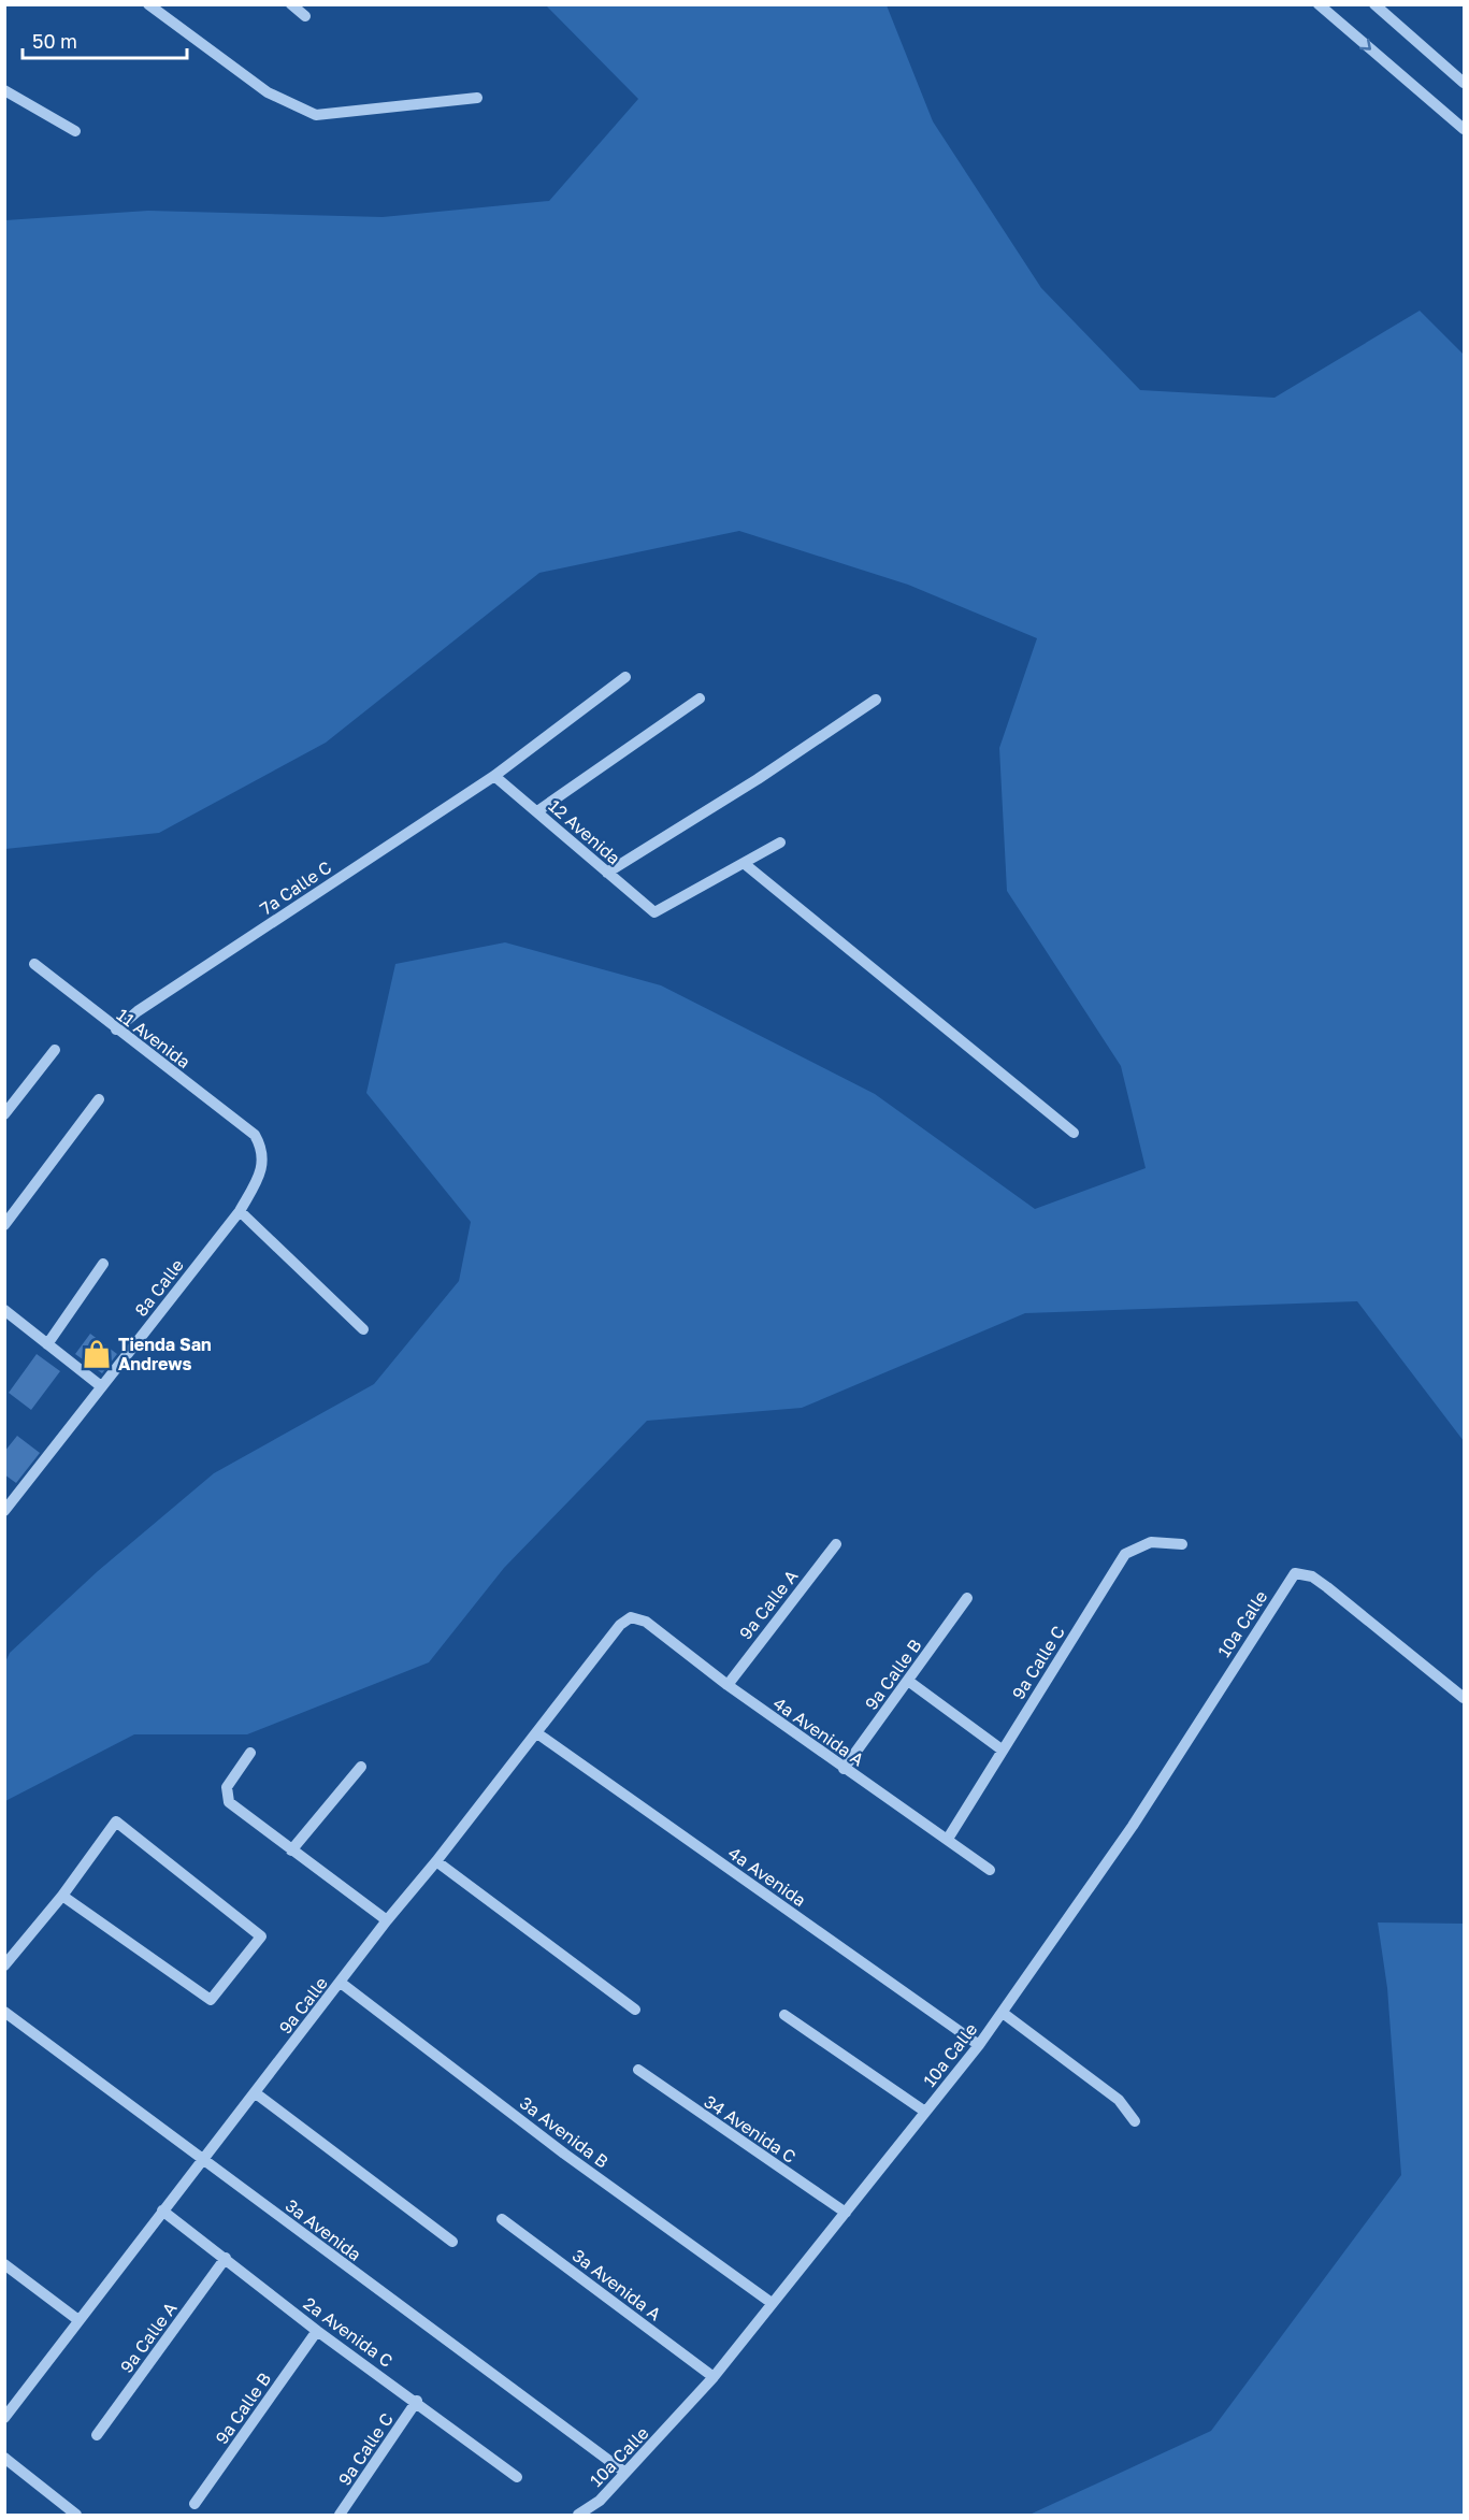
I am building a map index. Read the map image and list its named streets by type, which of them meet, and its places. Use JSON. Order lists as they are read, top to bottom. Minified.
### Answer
{"streets":{"street":["12 Avenida","7a Calle C","11 Avenida","8a Calle","9a Calle A","10a Calle","9a Calle C","9a Calle B","4a Avenida A","4a Avenida","9a Calle","34 Avenida C","3a Avenida B","3a Avenida","3a Avenida A","2a Avenida C"]},"crossings":[["12 Avenida","7a Calle C"],["7a Calle C","11 Avenida"],["11 Avenida","8a Calle"],["9a Calle A","4a Avenida A"],["9a Calle A","2a Avenida C"],["10a Calle","4a Avenida"],["10a Calle","34 Avenida C"],["10a Calle","3a Avenida B"],["10a Calle","3a Avenida"],["10a Calle","3a Avenida A"],["9a Calle C","4a Avenida A"],["9a Calle C","2a Avenida C"],["9a Calle B","4a Avenida A"],["9a Calle B","2a Avenida C"],["4a Avenida A","9a Calle"],["4a Avenida","9a Calle"],["9a Calle","3a Avenida B"],["9a Calle","3a Avenida"],["9a Calle","2a Avenida C"]],"places":{"shop":["Tienda San Andrews"]},"scale_bar":"50 m"}
